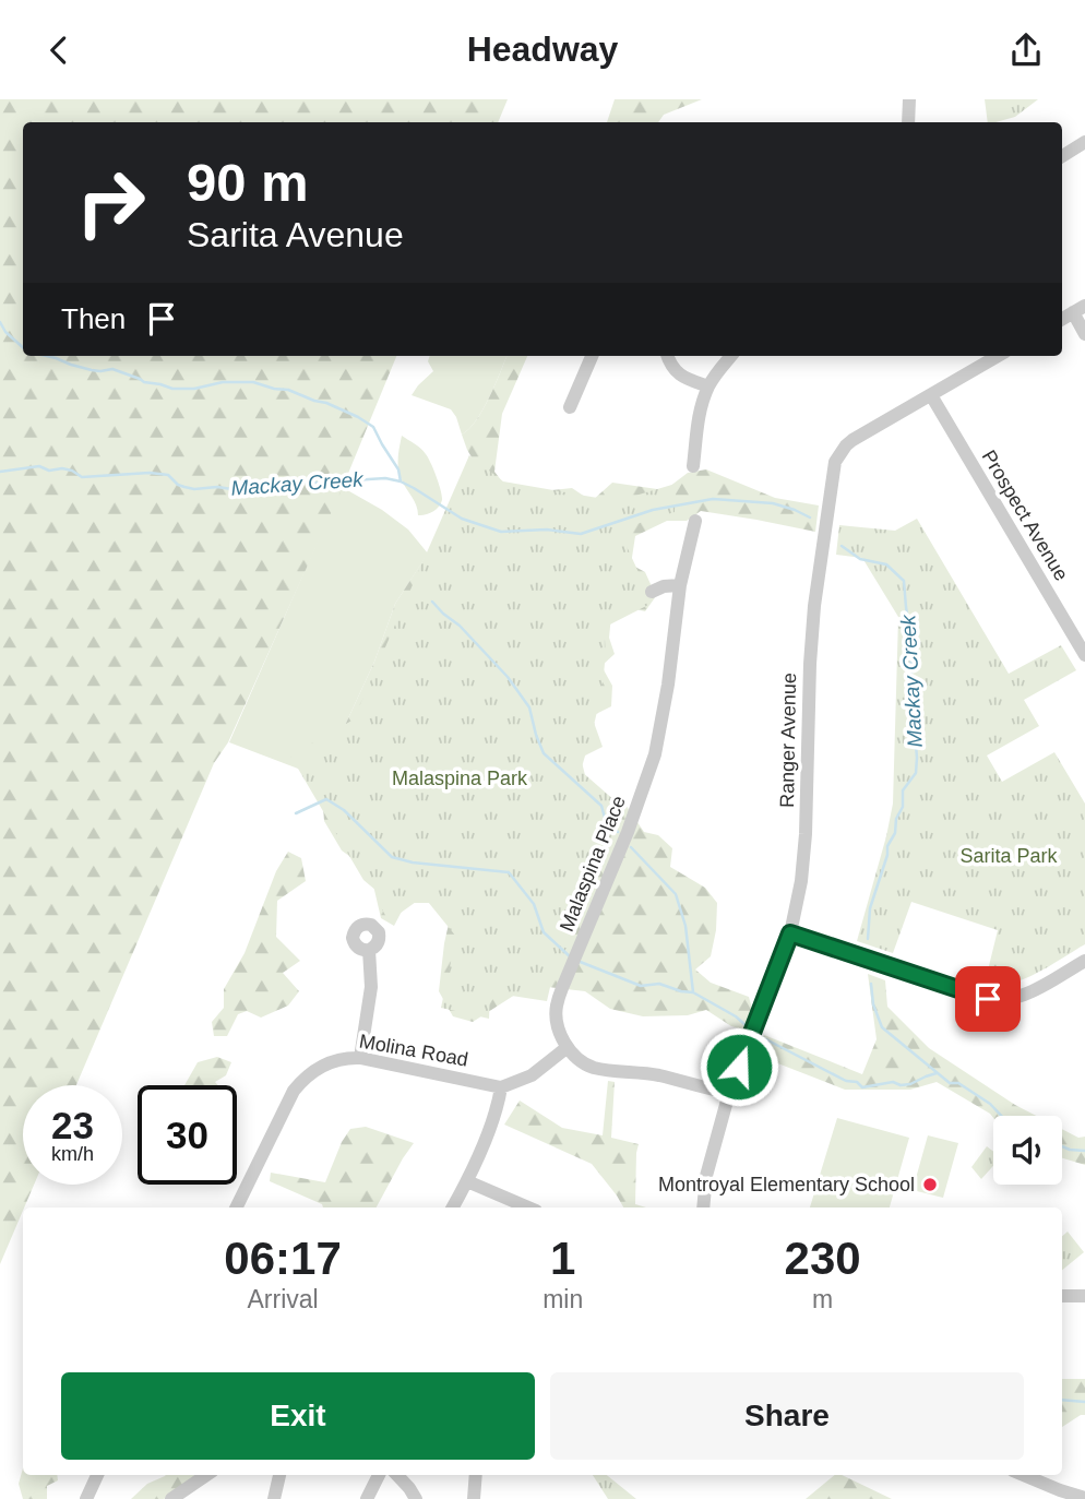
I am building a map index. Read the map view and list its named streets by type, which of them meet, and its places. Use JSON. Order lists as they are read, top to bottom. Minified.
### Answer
{"streets":{"street":["Prospect Avenue","Ranger Avenue","Malaspina Place","Molina Road"]},"crossings":[["Prospect Avenue","Ranger Avenue"]],"water":["Mackay Creek"],"parks":["Malaspina Park","Sarita Park"],"places":["Montroyal Elementary School"],"page":{"header":"Headway","turn":["90 m","Sarita Avenue"],"then":"Then","speed":"23 km/h","limit":"30","eta":["06:17","Arrival","1","min","230","m"],"buttons":["Exit","Share"]}}
